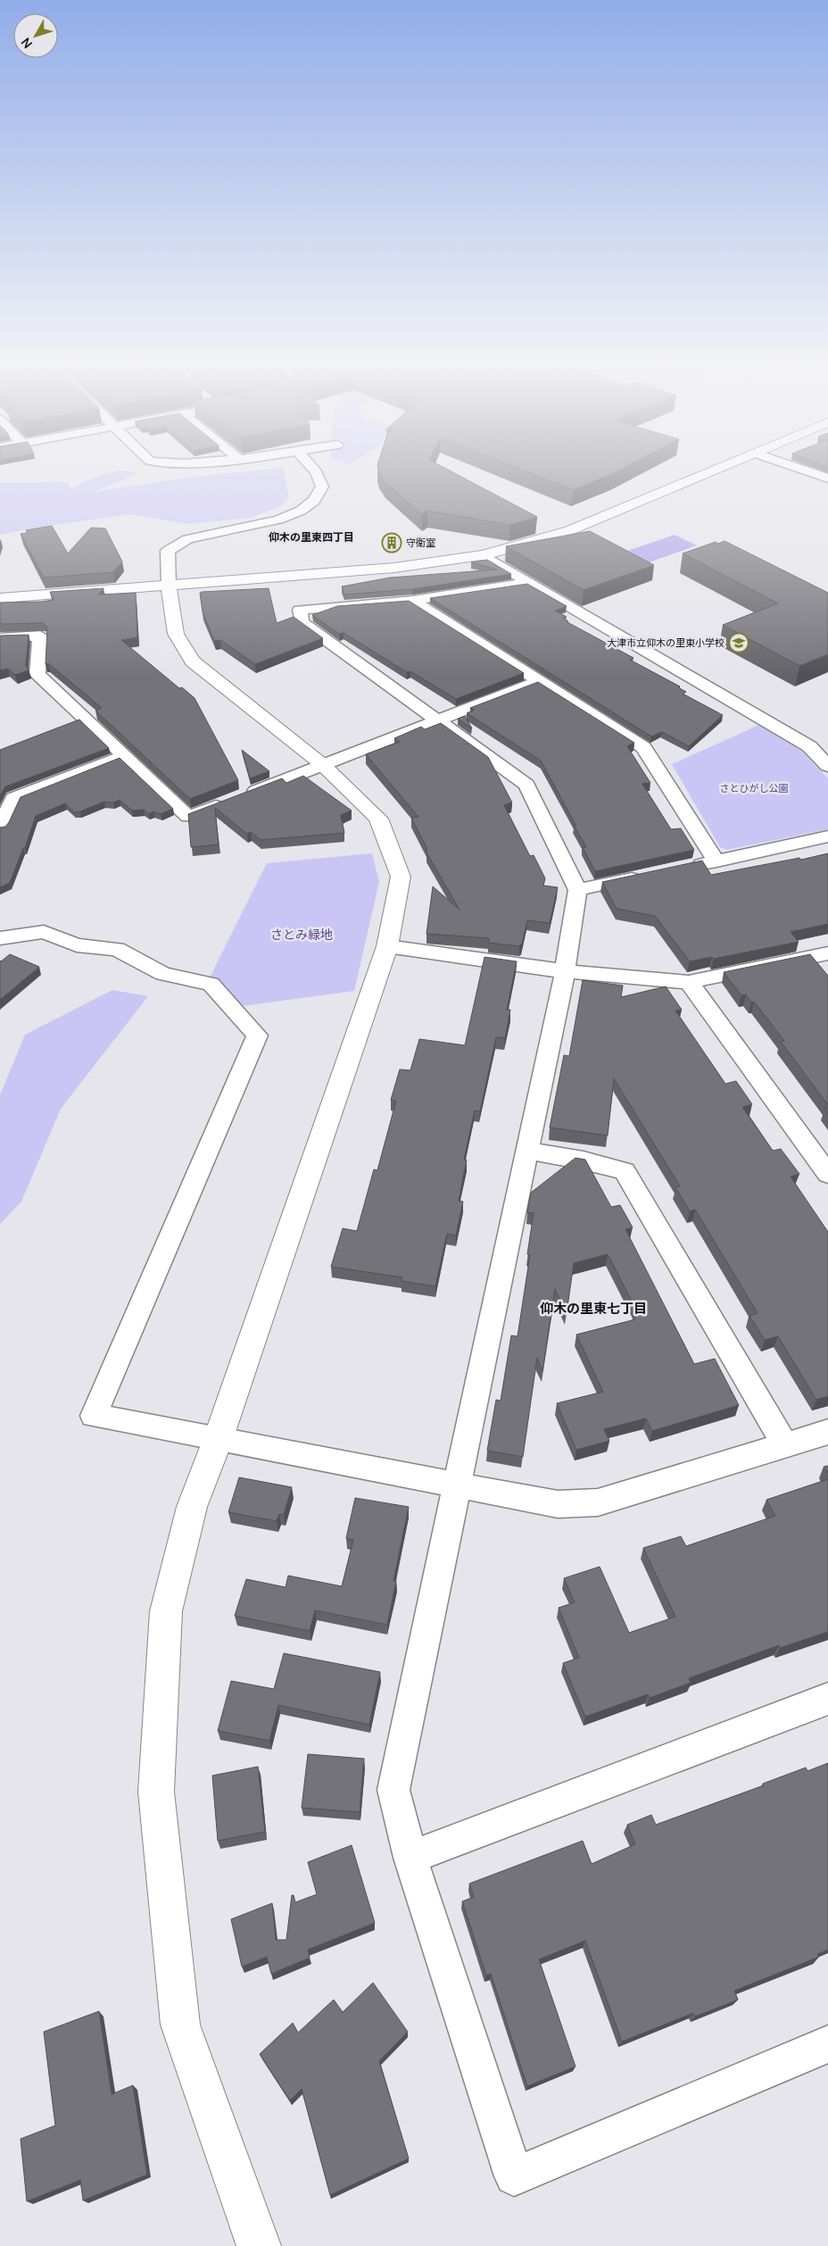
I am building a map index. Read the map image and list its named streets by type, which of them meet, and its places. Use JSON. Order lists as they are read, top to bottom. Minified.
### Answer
{"districts":["仰木の里東四丁目","仰木の里東七丁目"],"parks":["さとひがし公園","さとみ緑地"],"places":{"building":["守衛室"],"school or university":["大津市立仰木の里東小学校"]},"north":"bottom left"}
